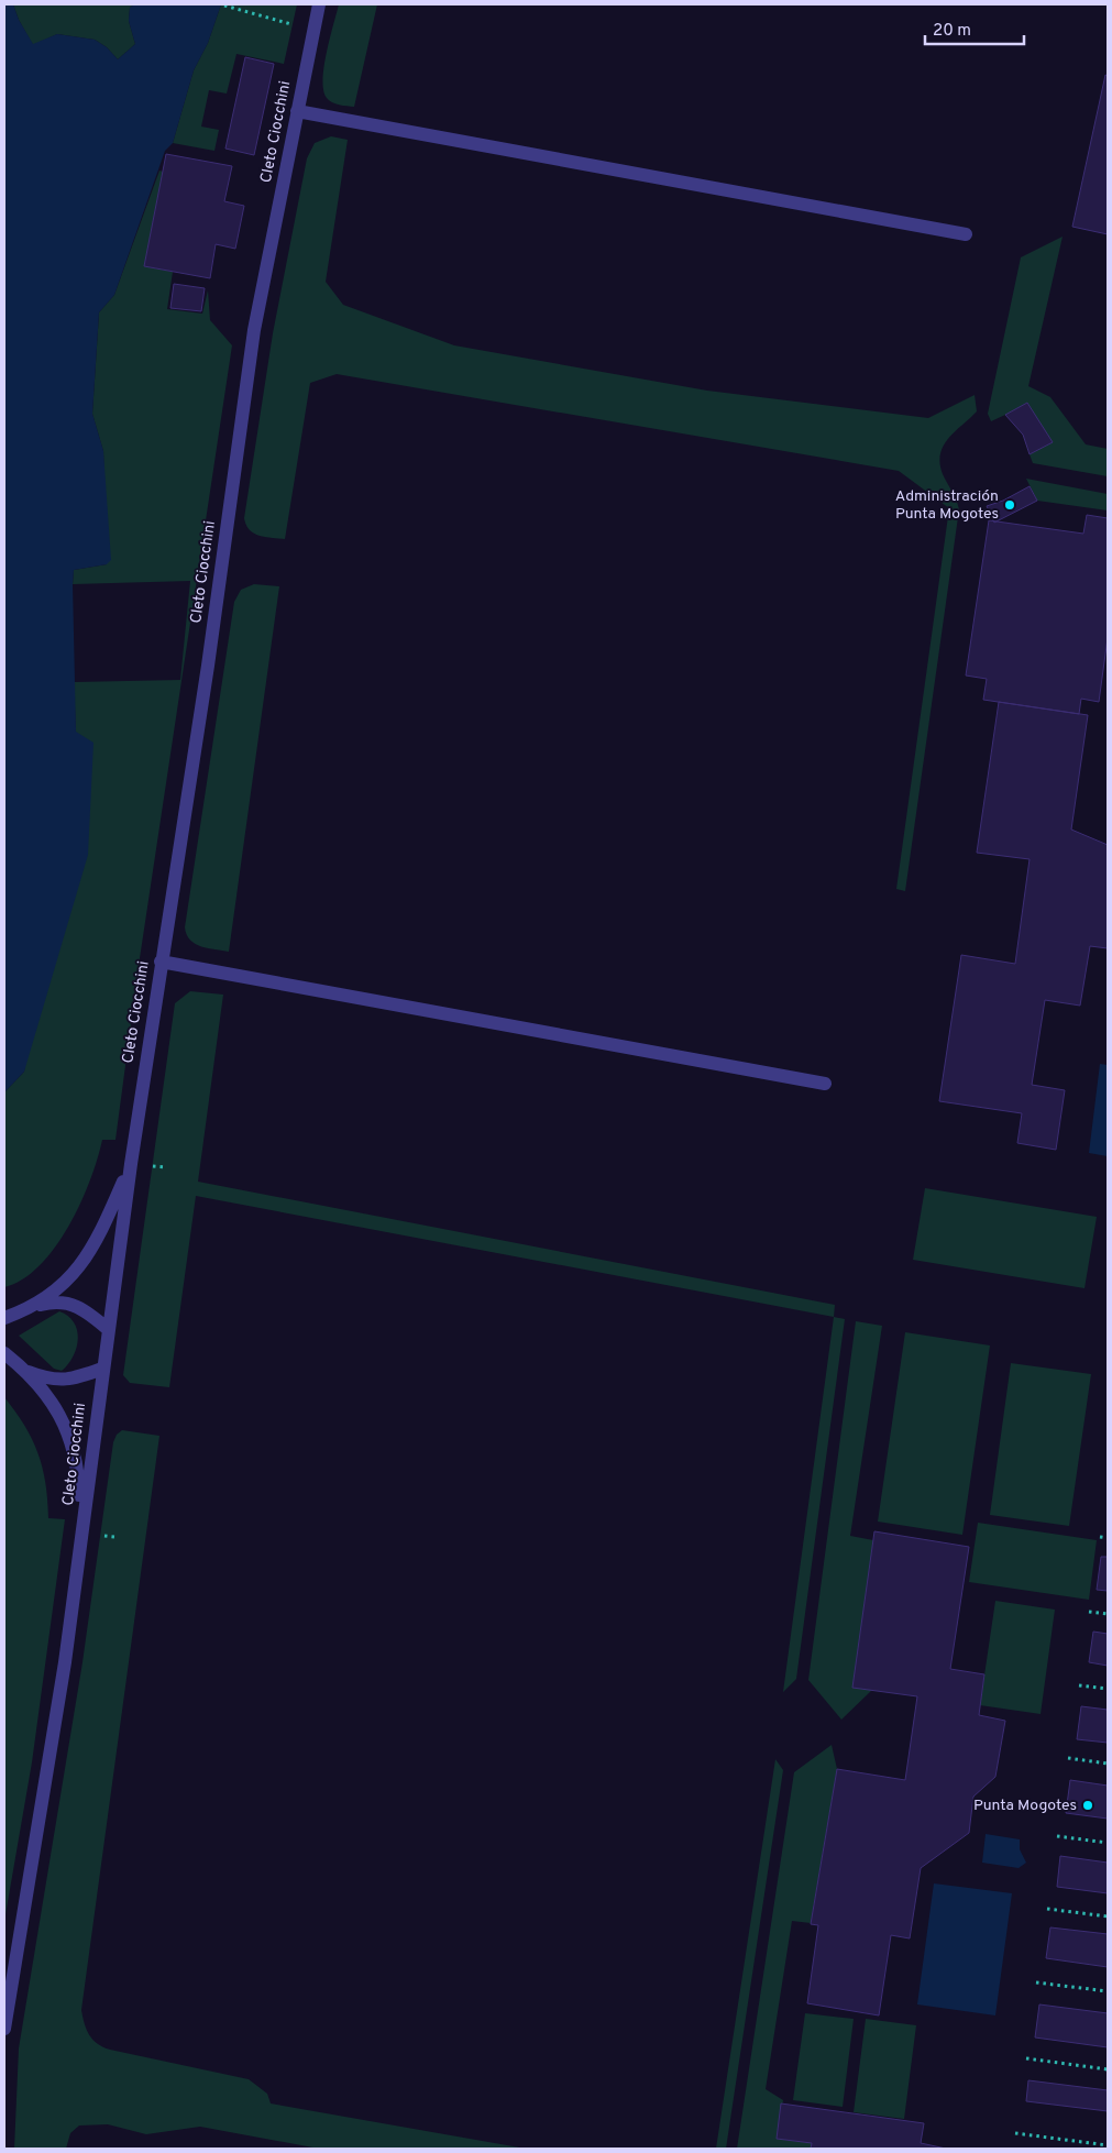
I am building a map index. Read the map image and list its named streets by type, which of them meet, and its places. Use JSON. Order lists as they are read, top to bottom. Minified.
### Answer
{"streets":{"street":["Cleto Ciocchini"]},"places":["Administración Punta Mogotes","Punta Mogotes"],"scale_bar":"20 m"}
